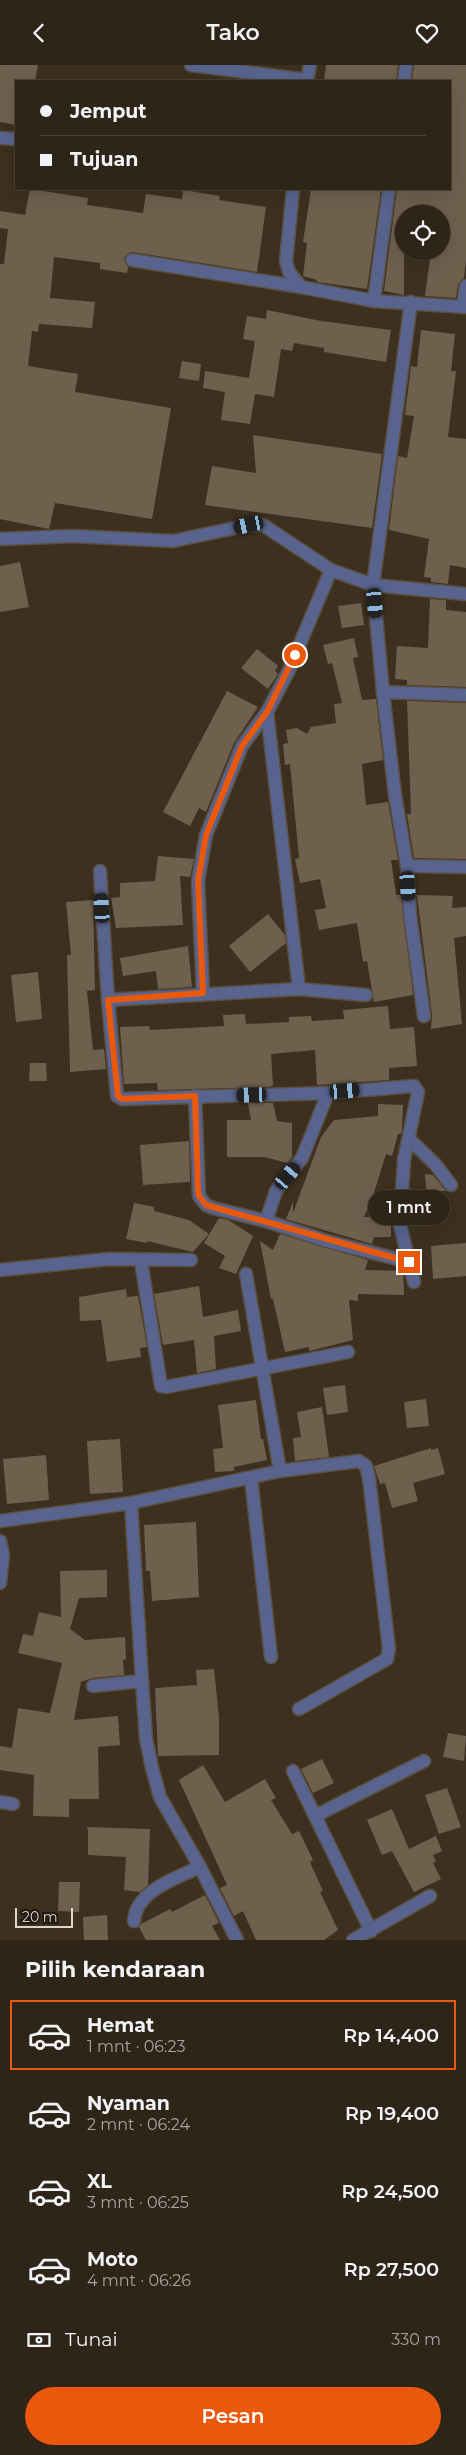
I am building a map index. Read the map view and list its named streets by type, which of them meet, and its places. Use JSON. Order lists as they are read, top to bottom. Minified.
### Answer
{"scale_bar":"20 m","page":{"header":"Tako","banner":["Jemput","Tujuan"],"bubble":"1 mnt","scale":"20 m","heading":"Pilih kendaraan","list":[{"name":"Hemat","note":"1 mnt · 06:23","value":"Rp 14,400"},{"name":"Nyaman","note":"2 mnt · 06:24","value":"Rp 19,400"},{"name":"XL","note":"3 mnt · 06:25","value":"Rp 24,500"},{"name":"Moto","note":"4 mnt · 06:26","value":"Rp 27,500"}],"pay":["Tunai","330 m"],"buttons":"Pesan"}}
